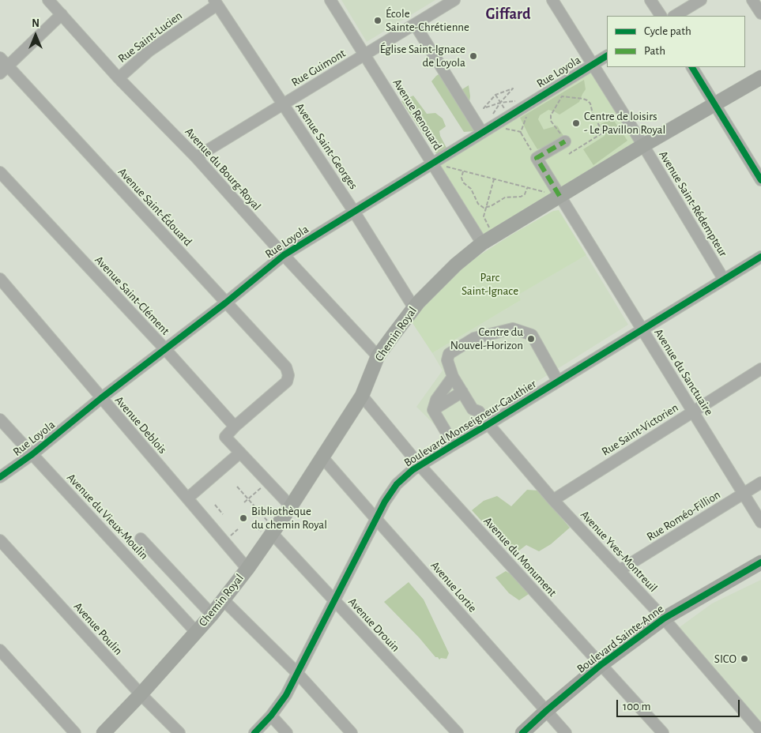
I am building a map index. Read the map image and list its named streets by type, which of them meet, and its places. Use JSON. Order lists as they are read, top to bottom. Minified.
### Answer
{"streets":{"main road":["Chemin Royal","Boulevard Sainte-Anne"],"street":["Rue Saint-Lucien","Rue Guimont","Rue Loyola","Avenue Renouard","Avenue Saint-Georges","Avenue du Bourg-Royal","Avenue Saint-Rédempteur","Avenue Saint-Édouard","Avenue Saint-Clément","Avenue du Sanctuaire","Boulevard Monseigneur-Gauthier","Avenue Deblois","Rue Saint-Victorien","Rue Roméo-Fillion","Avenue du Vieux-Moulin","Avenue Yves-Montreuil","Avenue du Monument","Avenue Lortie","Avenue Drouin","Avenue Poulin"]},"crossings":[["Rue Saint-Lucien","Avenue Saint-Georges"],["Rue Saint-Lucien","Avenue du Bourg-Royal"],["Rue Guimont","Avenue Renouard"],["Rue Guimont","Avenue Saint-Georges"],["Rue Guimont","Avenue du Bourg-Royal"],["Rue Loyola","Avenue Renouard"],["Rue Loyola","Avenue Saint-Georges"],["Rue Loyola","Avenue du Bourg-Royal"],["Rue Loyola","Avenue Saint-Rédempteur"],["Rue Loyola","Avenue Saint-Édouard"],["Rue Loyola","Avenue Saint-Clément"],["Rue Loyola","Avenue Deblois"],["Rue Loyola","Avenue du Vieux-Moulin"],["Avenue Renouard","Chemin Royal"],["Avenue Saint-Georges","Chemin Royal"],["Avenue du Bourg-Royal","Chemin Royal"],["Avenue Saint-Rédempteur","Chemin Royal"],["Avenue Saint-Rédempteur","Boulevard Monseigneur-Gauthier"],["Avenue Saint-Édouard","Avenue Saint-Clément"],["Chemin Royal","Avenue du Sanctuaire"],["Chemin Royal","Avenue Deblois"],["Chemin Royal","Avenue du Vieux-Moulin"],["Chemin Royal","Avenue du Monument"],["Chemin Royal","Avenue Lortie"],["Chemin Royal","Avenue Drouin"],["Chemin Royal","Avenue Poulin"],["Avenue du Sanctuaire","Boulevard Monseigneur-Gauthier"],["Avenue du Sanctuaire","Rue Saint-Victorien"],["Avenue du Sanctuaire","Rue Roméo-Fillion"],["Boulevard Monseigneur-Gauthier","Avenue Yves-Montreuil"],["Boulevard Monseigneur-Gauthier","Avenue du Monument"],["Boulevard Monseigneur-Gauthier","Avenue Lortie"],["Boulevard Monseigneur-Gauthier","Avenue Drouin"],["Rue Saint-Victorien","Avenue Yves-Montreuil"],["Rue Roméo-Fillion","Avenue Yves-Montreuil"],["Avenue Yves-Montreuil","Boulevard Sainte-Anne"],["Avenue du Monument","Boulevard Sainte-Anne"],["Avenue Lortie","Boulevard Sainte-Anne"]],"districts":["Giffard"],"parks":["Parc Saint-Ignace"],"places":["École Sainte-Chrétienne","Église Saint-Ignace de Loyola","Centre de loisirs - Le Pavillon Royal","Centre du Nouvel-Horizon","Bibliothèque du chemin Royal","SICO"],"legend":["Cycle path","Path"],"scale_bar":"100 m","north":"top"}
